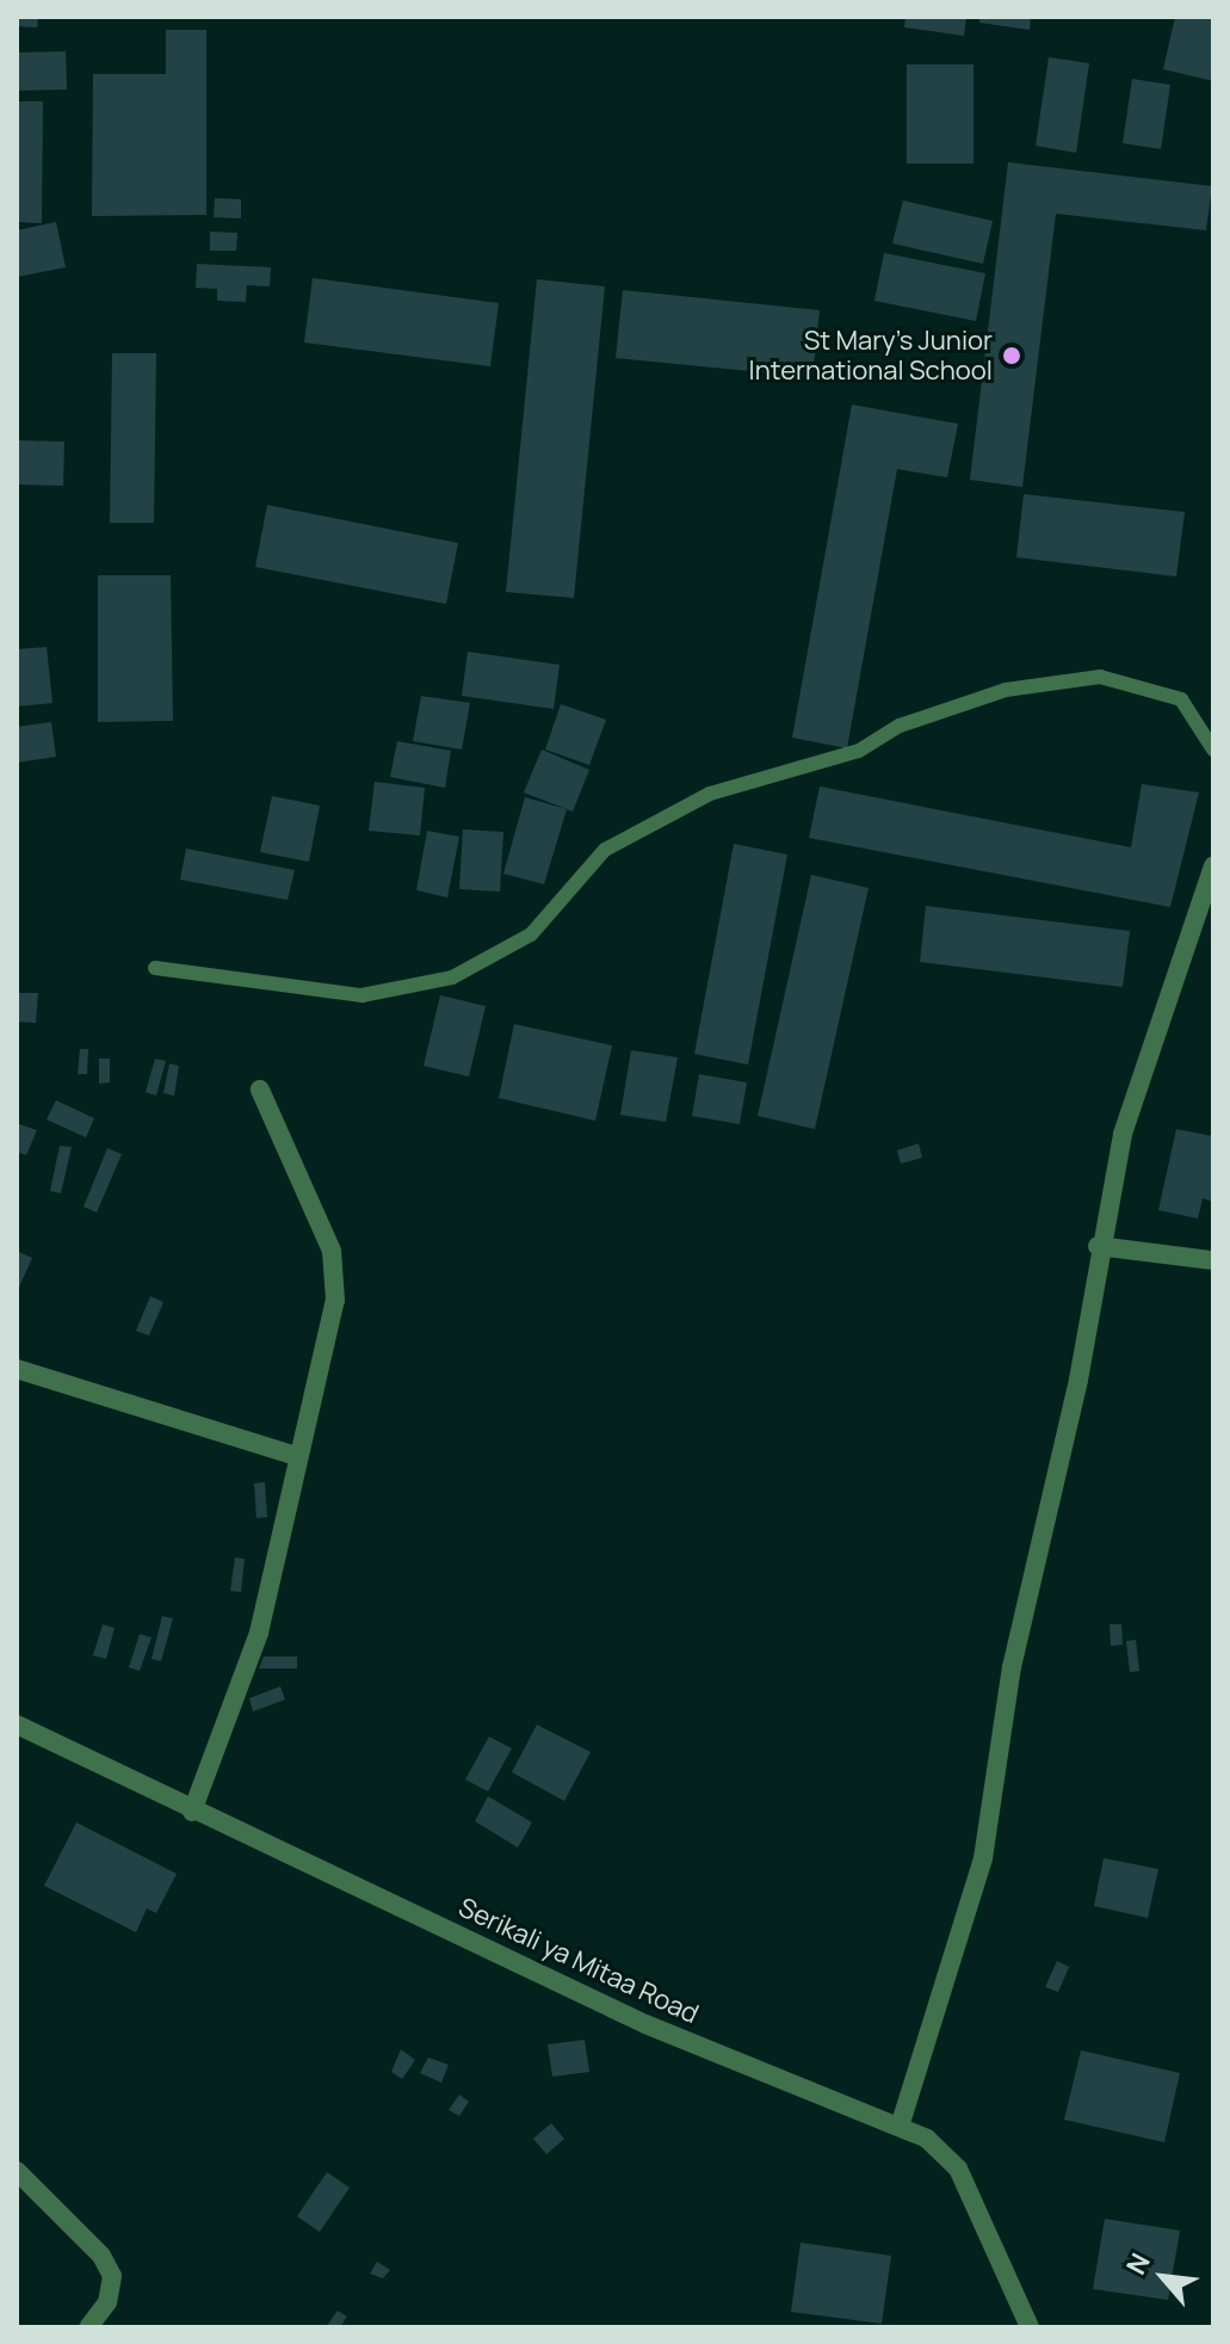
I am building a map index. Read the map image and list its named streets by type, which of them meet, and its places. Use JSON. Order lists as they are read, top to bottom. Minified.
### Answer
{"streets":{"street":["Serikali ya Mitaa Road"]},"places":["St Mary's Junior International School"],"north":"top left"}
